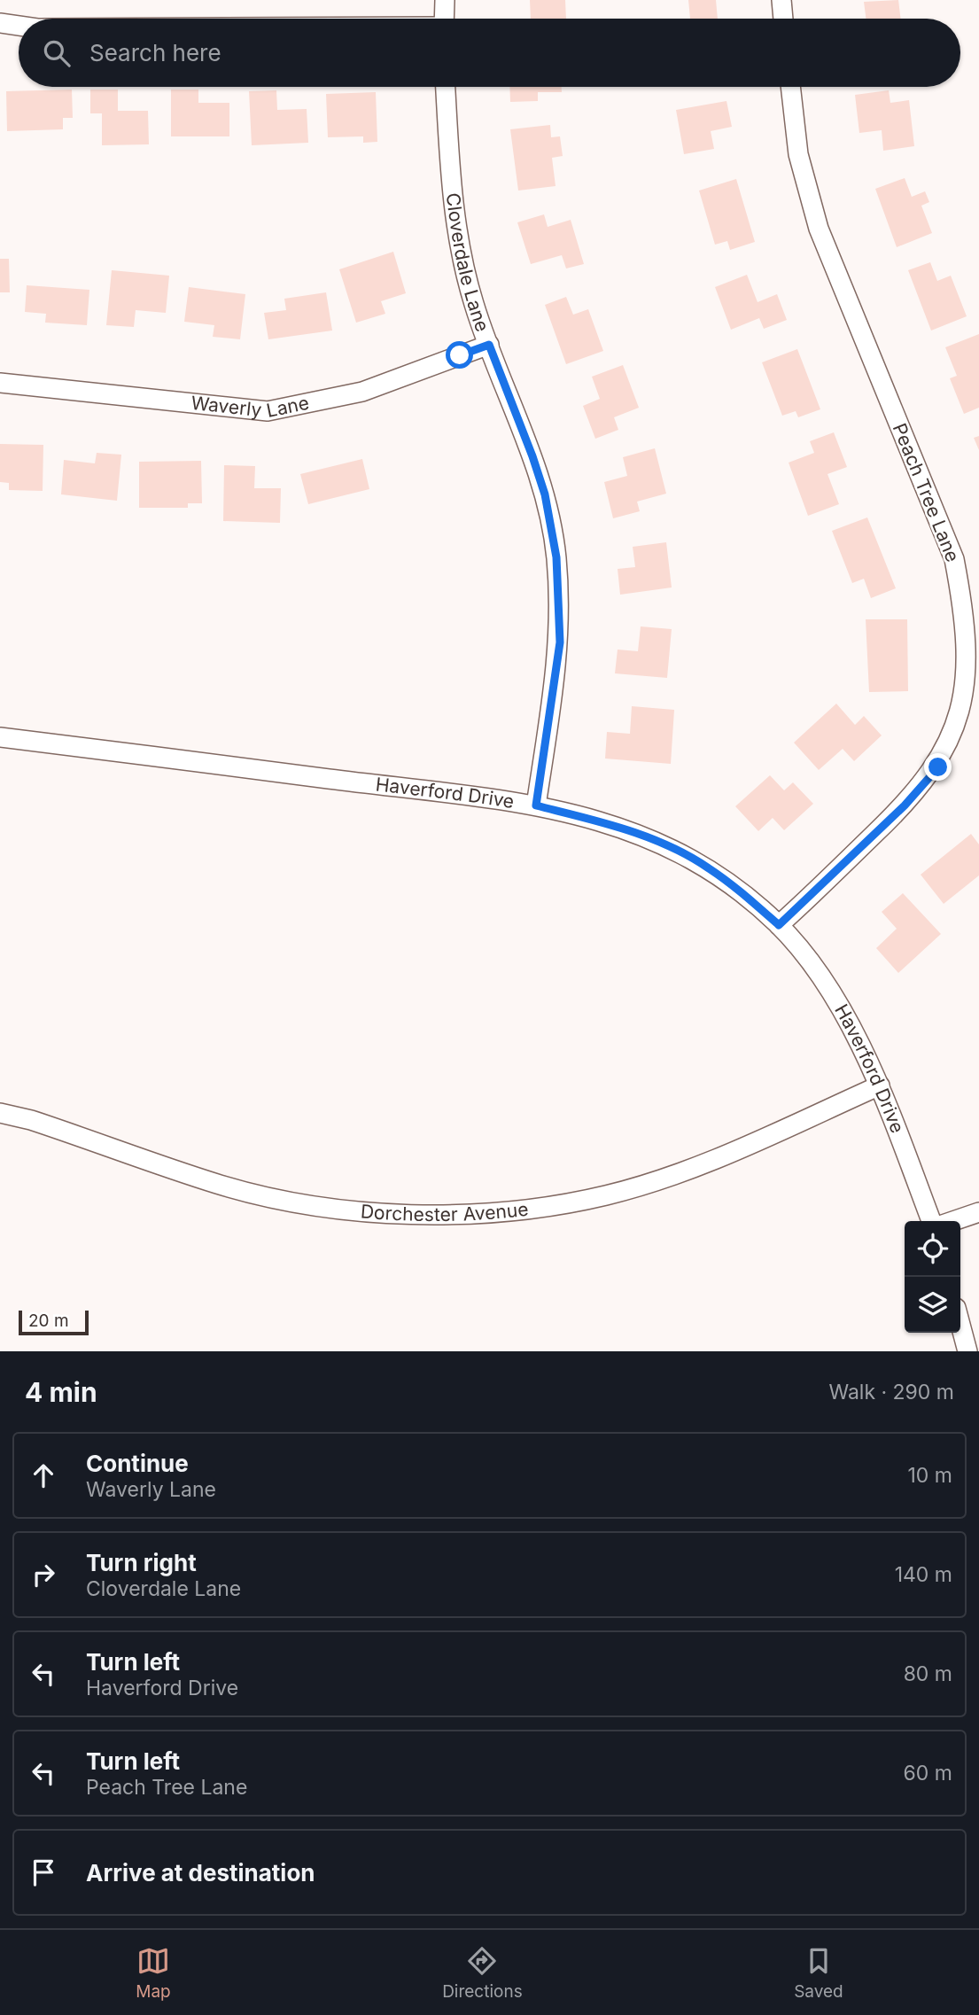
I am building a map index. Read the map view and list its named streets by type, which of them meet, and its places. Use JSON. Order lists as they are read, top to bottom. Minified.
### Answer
{"streets":{"street":["Cloverdale Lane","Waverly Lane","Peach Tree Lane","Haverford Drive","Dorchester Avenue"]},"crossings":[["Cloverdale Lane","Waverly Lane"],["Cloverdale Lane","Haverford Drive"],["Peach Tree Lane","Haverford Drive"],["Haverford Drive","Dorchester Avenue"]],"scale_bar":"20 m","page":{"search":"Search here","scale":"20 m","heading":["4 min","Walk · 290 m"],"list":[["Continue","Waverly Lane","10 m"],["Turn right","Cloverdale Lane","140 m"],["Turn left","Haverford Drive","80 m"],["Turn left","Peach Tree Lane","60 m"],"Arrive at destination"],"nav":["Map","Directions","Saved"]}}
